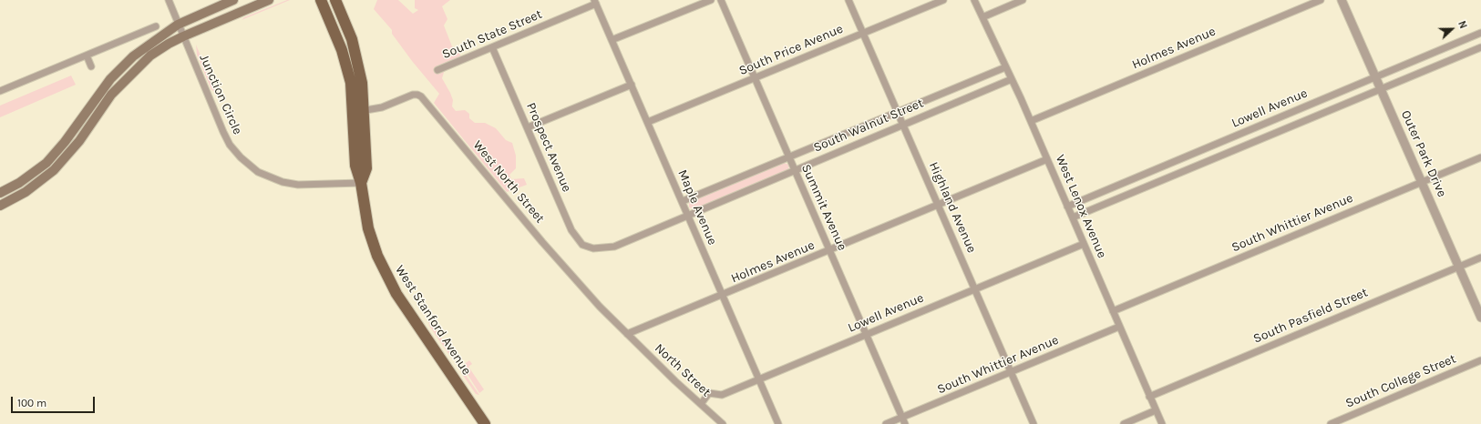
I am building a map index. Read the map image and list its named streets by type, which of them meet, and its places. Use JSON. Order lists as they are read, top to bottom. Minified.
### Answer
{"streets":{"main road":["West Stanford Avenue"],"street":["South State Street","Holmes Avenue","South Price Avenue","Junction Circle","Lowell Avenue","South Walnut Street","Prospect Avenue","Outer Park Drive","West North Street","West Lenox Avenue","Maple Avenue","Summit Avenue","Highland Avenue","South Whittier Avenue","South Pasfield Street","North Street","South College Street"]},"crossings":[["South State Street","Prospect Avenue"],["South State Street","Maple Avenue"],["Holmes Avenue","West North Street"],["Holmes Avenue","West Lenox Avenue"],["Holmes Avenue","Maple Avenue"],["Holmes Avenue","Summit Avenue"],["Holmes Avenue","Highland Avenue"],["Holmes Avenue","North Street"],["South Price Avenue","Maple Avenue"],["South Price Avenue","Summit Avenue"],["South Price Avenue","Highland Avenue"],["Junction Circle","West Stanford Avenue"],["Lowell Avenue","Outer Park Drive"],["Lowell Avenue","West Lenox Avenue"],["Lowell Avenue","Maple Avenue"],["Lowell Avenue","Summit Avenue"],["Lowell Avenue","Highland Avenue"],["Lowell Avenue","North Street"],["South Walnut Street","Prospect Avenue"],["South Walnut Street","West Lenox Avenue"],["South Walnut Street","Maple Avenue"],["South Walnut Street","Summit Avenue"],["South Walnut Street","Highland Avenue"],["Outer Park Drive","South Whittier Avenue"],["Outer Park Drive","South Pasfield Street"],["West North Street","West Stanford Avenue"],["West North Street","North Street"],["West Lenox Avenue","South Whittier Avenue"],["West Lenox Avenue","South Pasfield Street"],["Summit Avenue","South Whittier Avenue"],["Highland Avenue","South Whittier Avenue"]],"scale_bar":"100 m","north":"right"}
